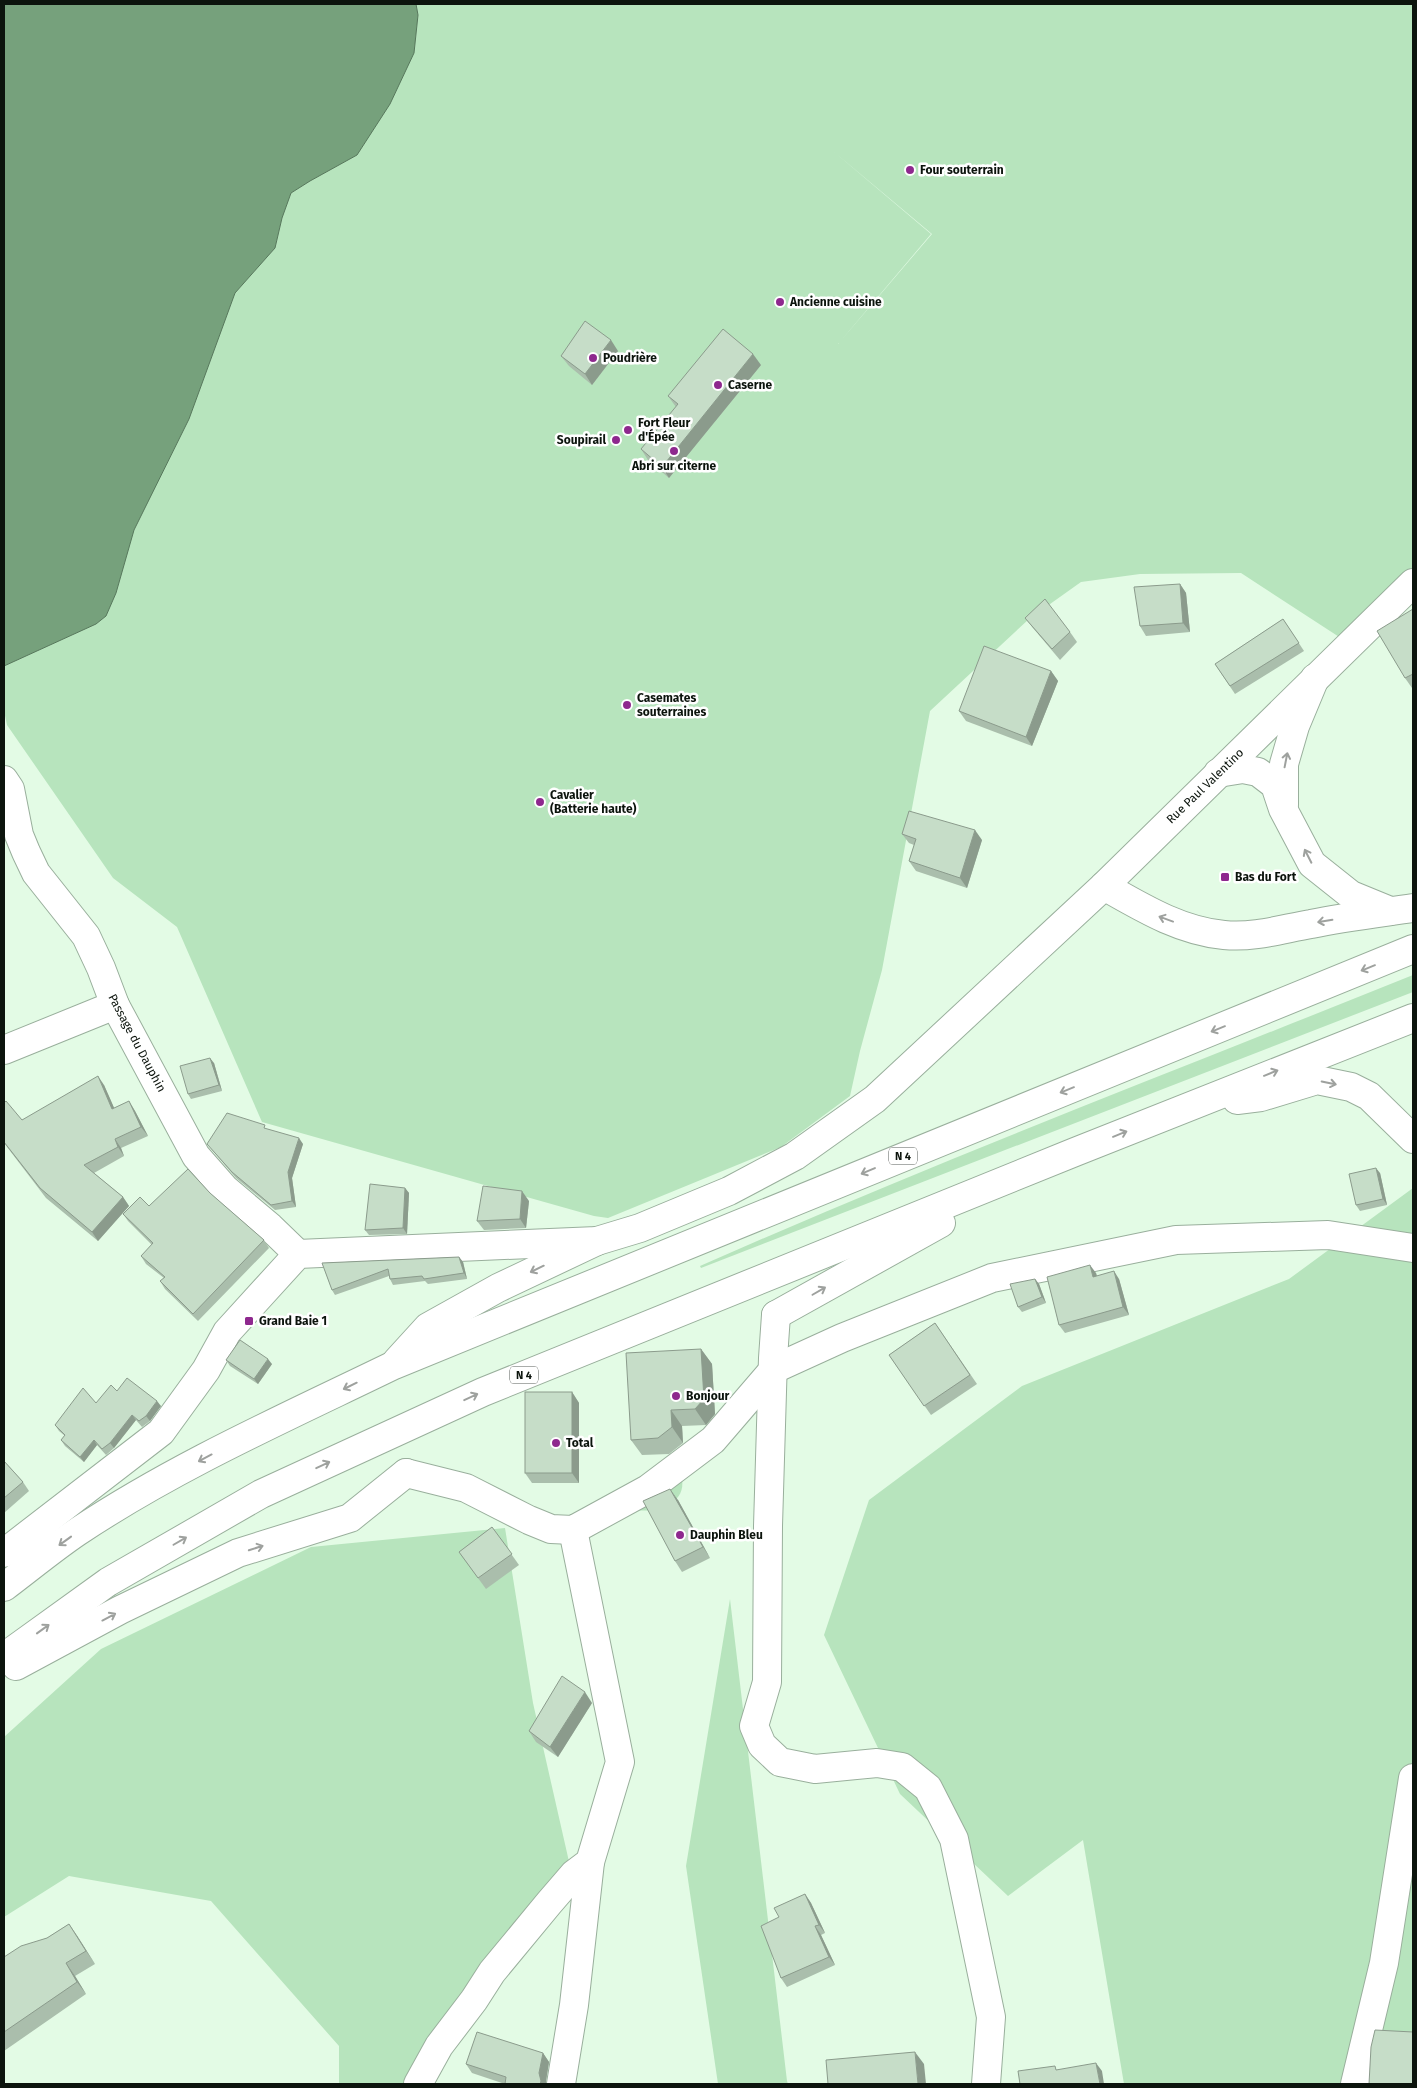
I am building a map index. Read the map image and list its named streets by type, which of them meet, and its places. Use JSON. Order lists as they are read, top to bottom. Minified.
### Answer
{"streets":{"main road":["Rue Paul Valentino","Passage du Dauphin","N 4"]},"places":{"other":["Four souterrain","Ancienne cuisine","Poudrière","Caserne","Fort Fleur d'Épée","Soupirail","Abri sur citerne","Casemates souterraines","Cavalier (Batterie haute)","Bonjour","Total","Dauphin Bleu"],"transit":["Bas du Fort","Grand Baie 1"]}}
